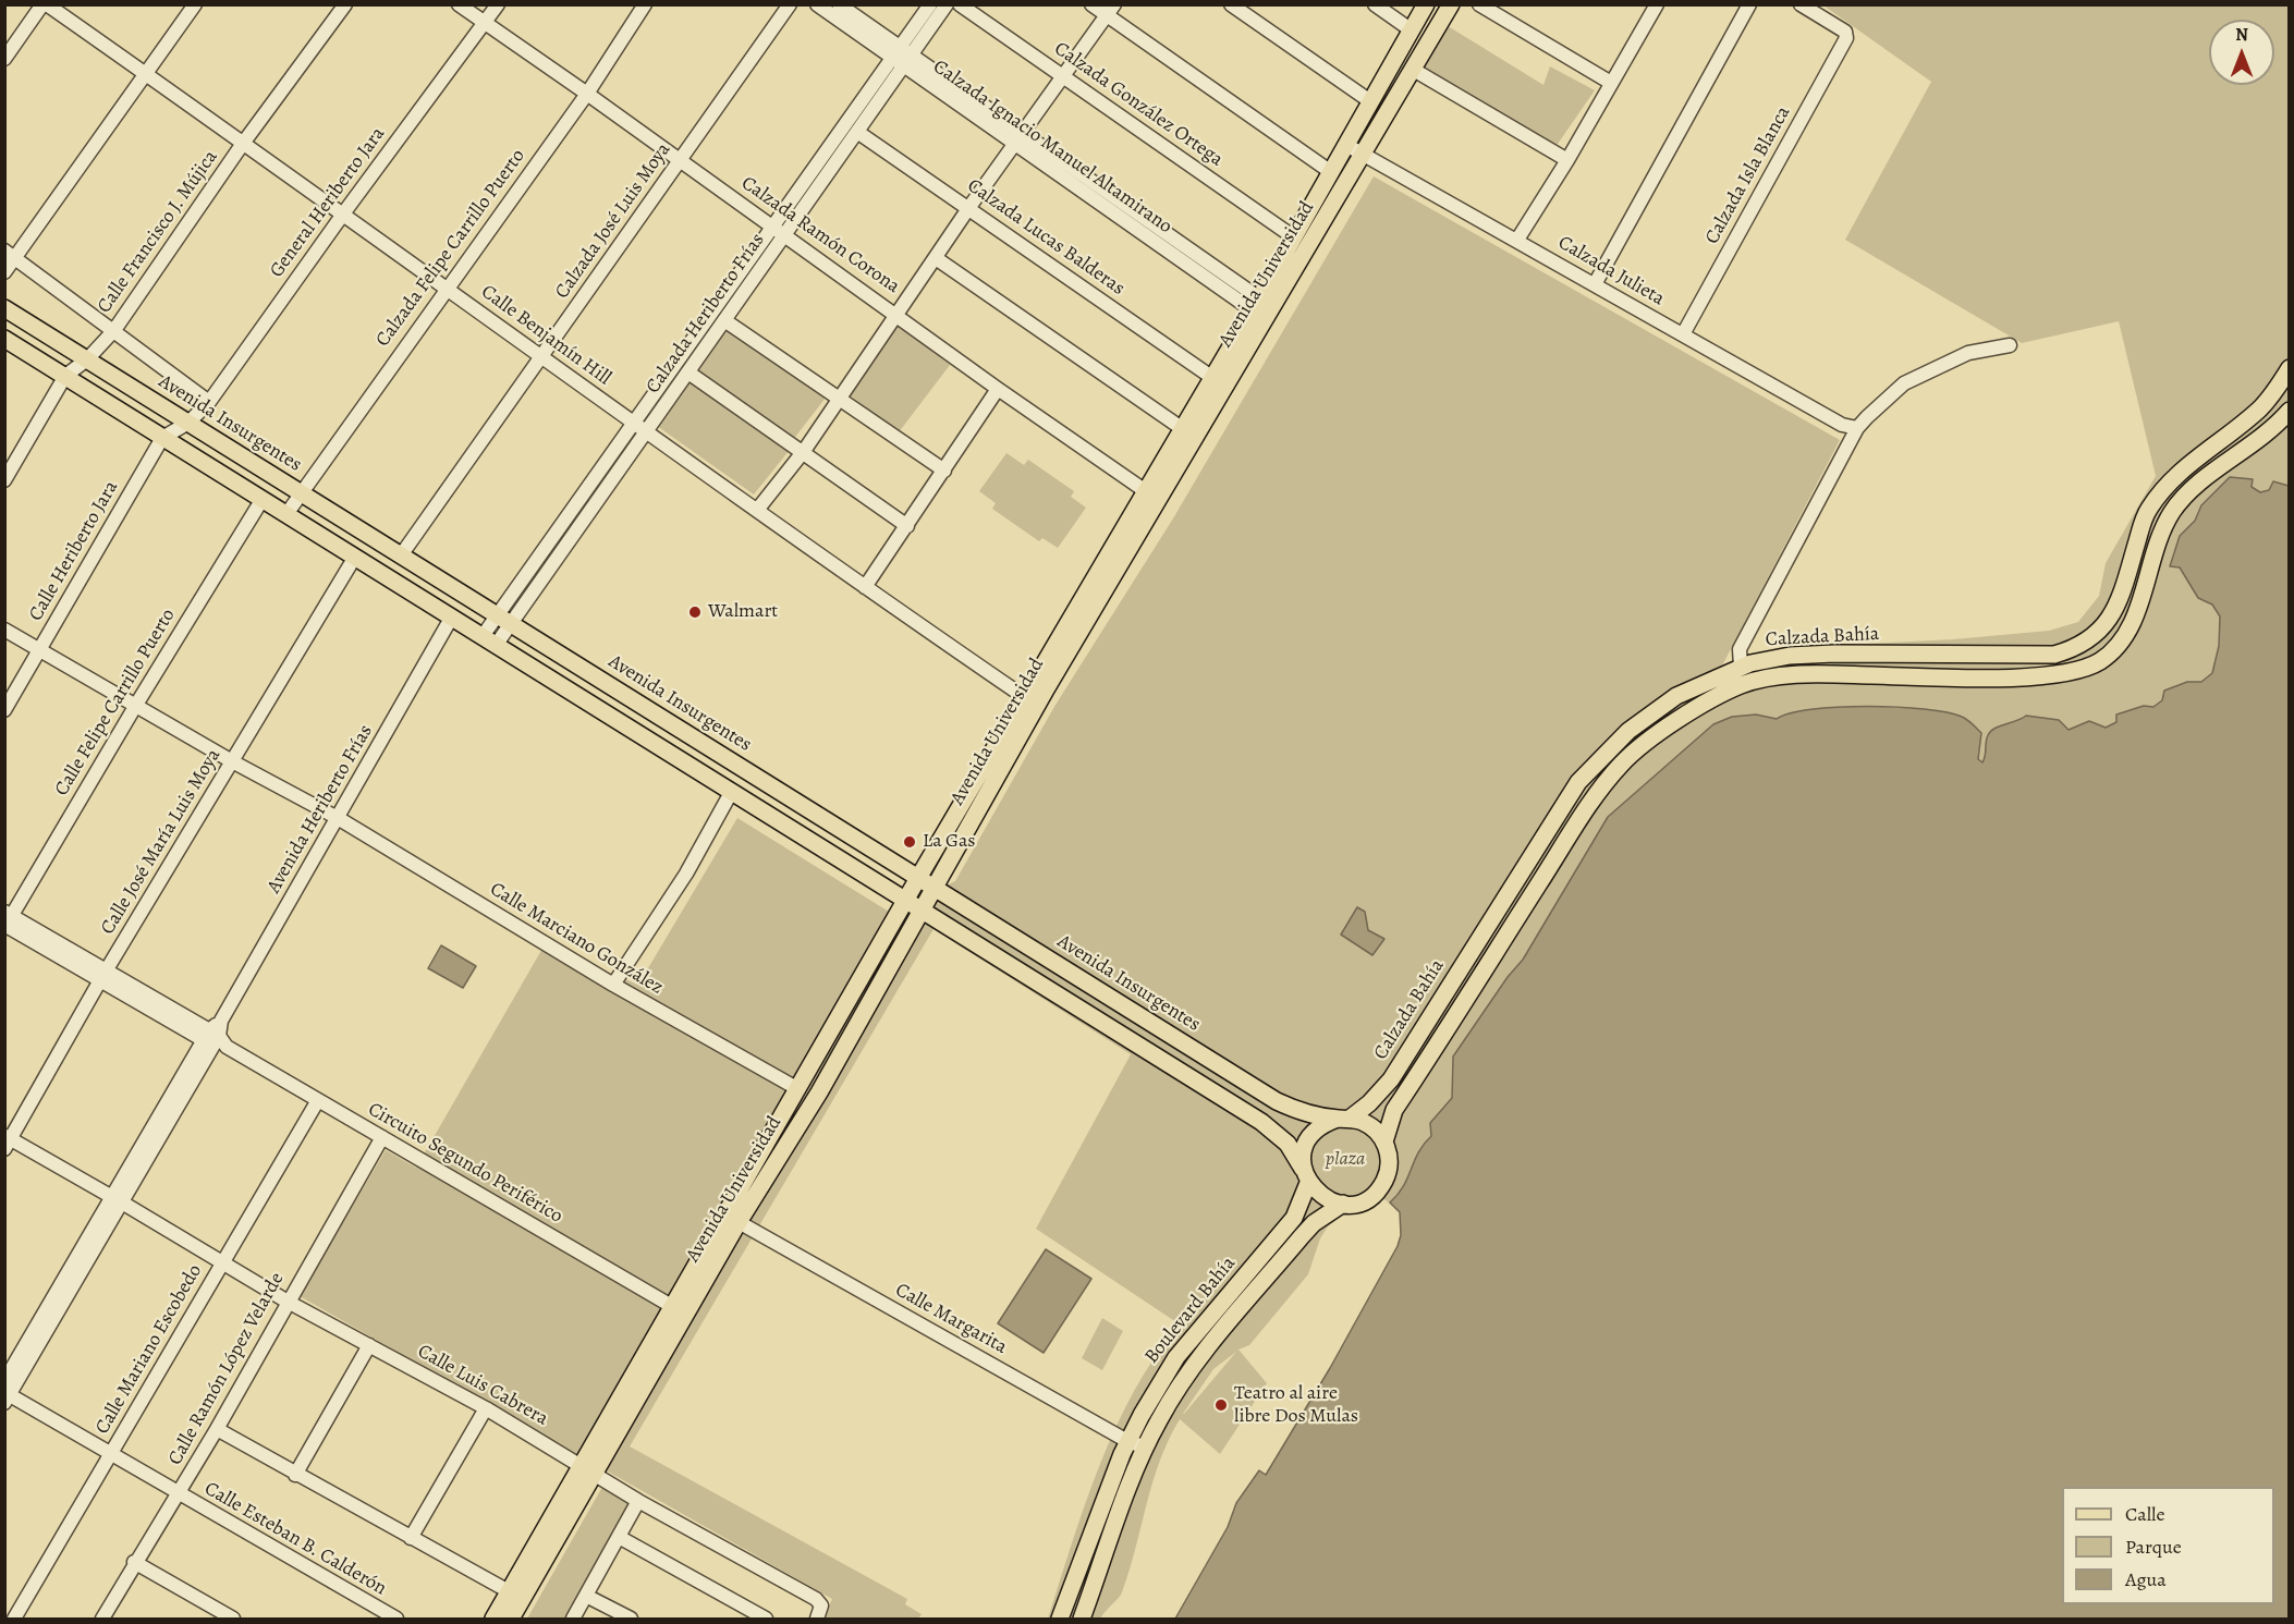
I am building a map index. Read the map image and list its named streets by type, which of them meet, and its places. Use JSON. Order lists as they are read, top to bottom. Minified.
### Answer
{"streets":{"main road":["Avenida Universidad","Avenida Insurgentes","Calzada Bahía","Boulevard Bahía"],"street":["Calzada González Ortega","Calzada Ignacio Manuel Altamirano","Calzada Isla Blanca","General Heriberto Jara","Calzada José Luis Moya","Calle Francisco J. Mújica","Calzada Ramón Corona","Calzada Lucas Balderas","Calzada Felipe Carrillo Puerto","Calzada Julieta","Calzada Heriberto Frías","Calle Benjamín Hill","Calle Heriberto Jara","Calle Felipe Carrillo Puerto","Avenida Heriberto Frías","Calle José María Luis Moya","Calle Marciano González","Circuito Segundo Periférico","Calle Margarita","Calle Mariano Escobedo","Calle Ramón López Velarde","Calle Luis Cabrera","Calle Esteban B. Calderón"]},"crossings":[["Calzada González Ortega","Avenida Universidad"],["Calzada Ignacio Manuel Altamirano","Avenida Universidad"],["Calzada Ignacio Manuel Altamirano","Calzada Heriberto Frías"],["Calzada Isla Blanca","Calzada Julieta"],["General Heriberto Jara","Calzada Ramón Corona"],["General Heriberto Jara","Calle Benjamín Hill"],["General Heriberto Jara","Avenida Insurgentes"],["General Heriberto Jara","Calle Heriberto Jara"],["Calzada José Luis Moya","Calzada Ramón Corona"],["Calzada José Luis Moya","Calle Benjamín Hill"],["Calzada José Luis Moya","Avenida Insurgentes"],["Calle Francisco J. Mújica","Calle Benjamín Hill"],["Calle Francisco J. Mújica","Avenida Insurgentes"],["Calzada Ramón Corona","Calzada Felipe Carrillo Puerto"],["Calzada Ramón Corona","Avenida Universidad"],["Calzada Ramón Corona","Calzada Heriberto Frías"],["Calzada Lucas Balderas","Avenida Universidad"],["Calzada Lucas Balderas","Calzada Heriberto Frías"],["Calzada Felipe Carrillo Puerto","Calle Benjamín Hill"],["Calzada Felipe Carrillo Puerto","Avenida Insurgentes"],["Calzada Julieta","Avenida Universidad"],["Avenida Universidad","Calle Benjamín Hill"],["Avenida Universidad","Avenida Insurgentes"],["Avenida Universidad","Calle Marciano González"],["Avenida Universidad","Circuito Segundo Periférico"],["Avenida Universidad","Calle Margarita"],["Avenida Universidad","Calle Luis Cabrera"],["Calzada Heriberto Frías","Calle Benjamín Hill"],["Calzada Heriberto Frías","Avenida Insurgentes"],["Avenida Insurgentes","Calle Heriberto Jara"],["Avenida Insurgentes","Calzada Bahía"],["Avenida Insurgentes","Boulevard Bahía"],["Calle Heriberto Jara","Calle Marciano González"],["Calzada Bahía","Boulevard Bahía"],["Calle Felipe Carrillo Puerto","Calle Marciano González"],["Calle Felipe Carrillo Puerto","Circuito Segundo Periférico"],["Avenida Heriberto Frías","Calle Marciano González"],["Avenida Heriberto Frías","Circuito Segundo Periférico"],["Avenida Heriberto Frías","Calle Luis Cabrera"],["Avenida Heriberto Frías","Calle Esteban B. Calderón"],["Calle José María Luis Moya","Calle Marciano González"],["Calle José María Luis Moya","Circuito Segundo Periférico"],["Calle José María Luis Moya","Calle Luis Cabrera"],["Circuito Segundo Periférico","Calle Mariano Escobedo"],["Circuito Segundo Periférico","Calle Ramón López Velarde"],["Boulevard Bahía","Calle Margarita"],["Calle Mariano Escobedo","Calle Luis Cabrera"],["Calle Mariano Escobedo","Calle Esteban B. Calderón"],["Calle Ramón López Velarde","Calle Luis Cabrera"],["Calle Ramón López Velarde","Calle Esteban B. Calderón"]],"parks":["plaza"],"places":["Walmart","La Gas","Teatro al aire libre Dos Mulas"],"legend":["Calle","Parque","Agua"],"north":"top"}
